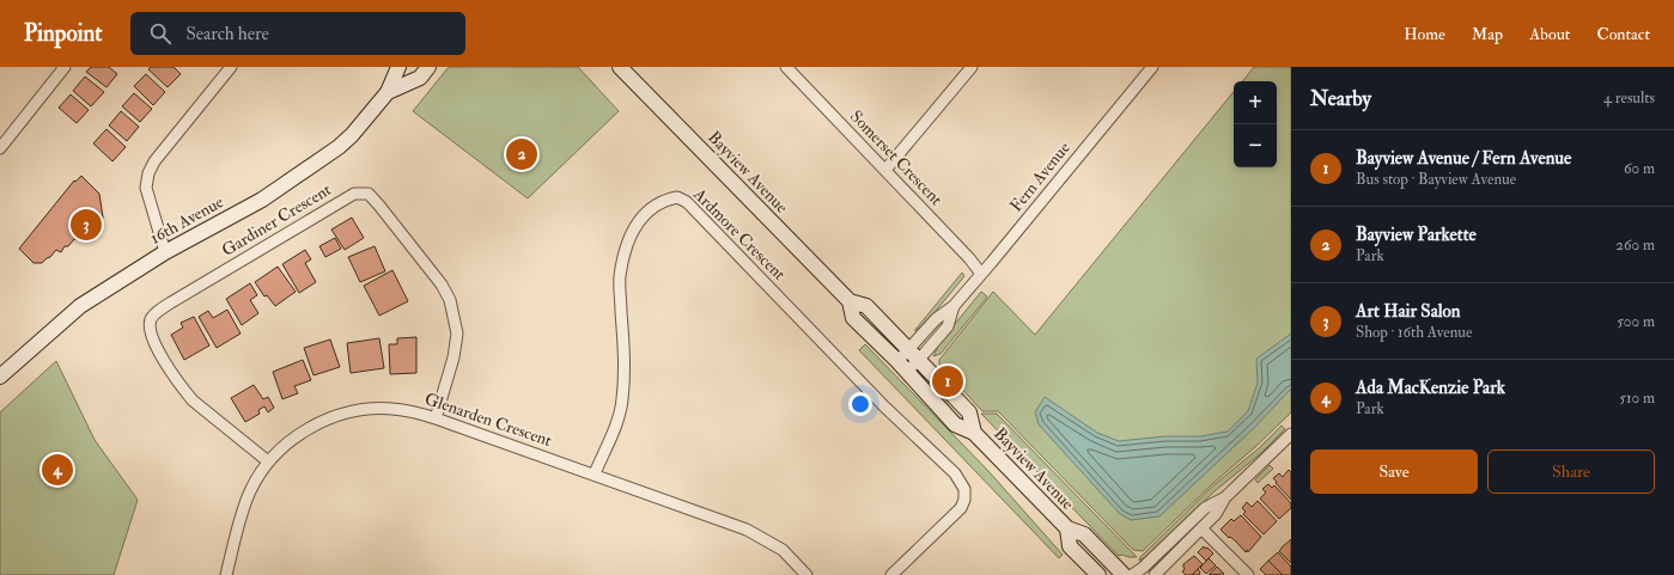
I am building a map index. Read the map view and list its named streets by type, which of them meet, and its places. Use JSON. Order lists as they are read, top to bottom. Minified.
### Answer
{"streets":{"main road":["Bayview Avenue","16th Avenue"],"street":["Somerset Crescent","Fern Avenue","Gardiner Crescent","Ardmore Crescent","Glenarden Crescent"]},"crossings":[["Somerset Crescent","Fern Avenue"],["Bayview Avenue","Fern Avenue"],["Gardiner Crescent","Glenarden Crescent"],["Ardmore Crescent","Glenarden Crescent"]],"page":{"header":"Pinpoint","search":"Search here","nav":["Home","Map","About","Contact"],"heading":["Nearby","4 results"],"map_buttons":["+","−"],"list":[{"mark":"1","name":"Bayview Avenue / Fern Avenue","note":"Bus stop · Bayview Avenue","value":"60 m"},{"mark":"2","name":"Bayview Parkette","note":"Park","value":"260 m"},{"mark":"3","name":"Art Hair Salon","note":"Shop · 16th Avenue","value":"500 m"},{"mark":"4","name":"Ada MacKenzie Park","note":"Park","value":"510 m"}],"pins":["2","3","1","4"],"buttons":["Save","Share"]}}
